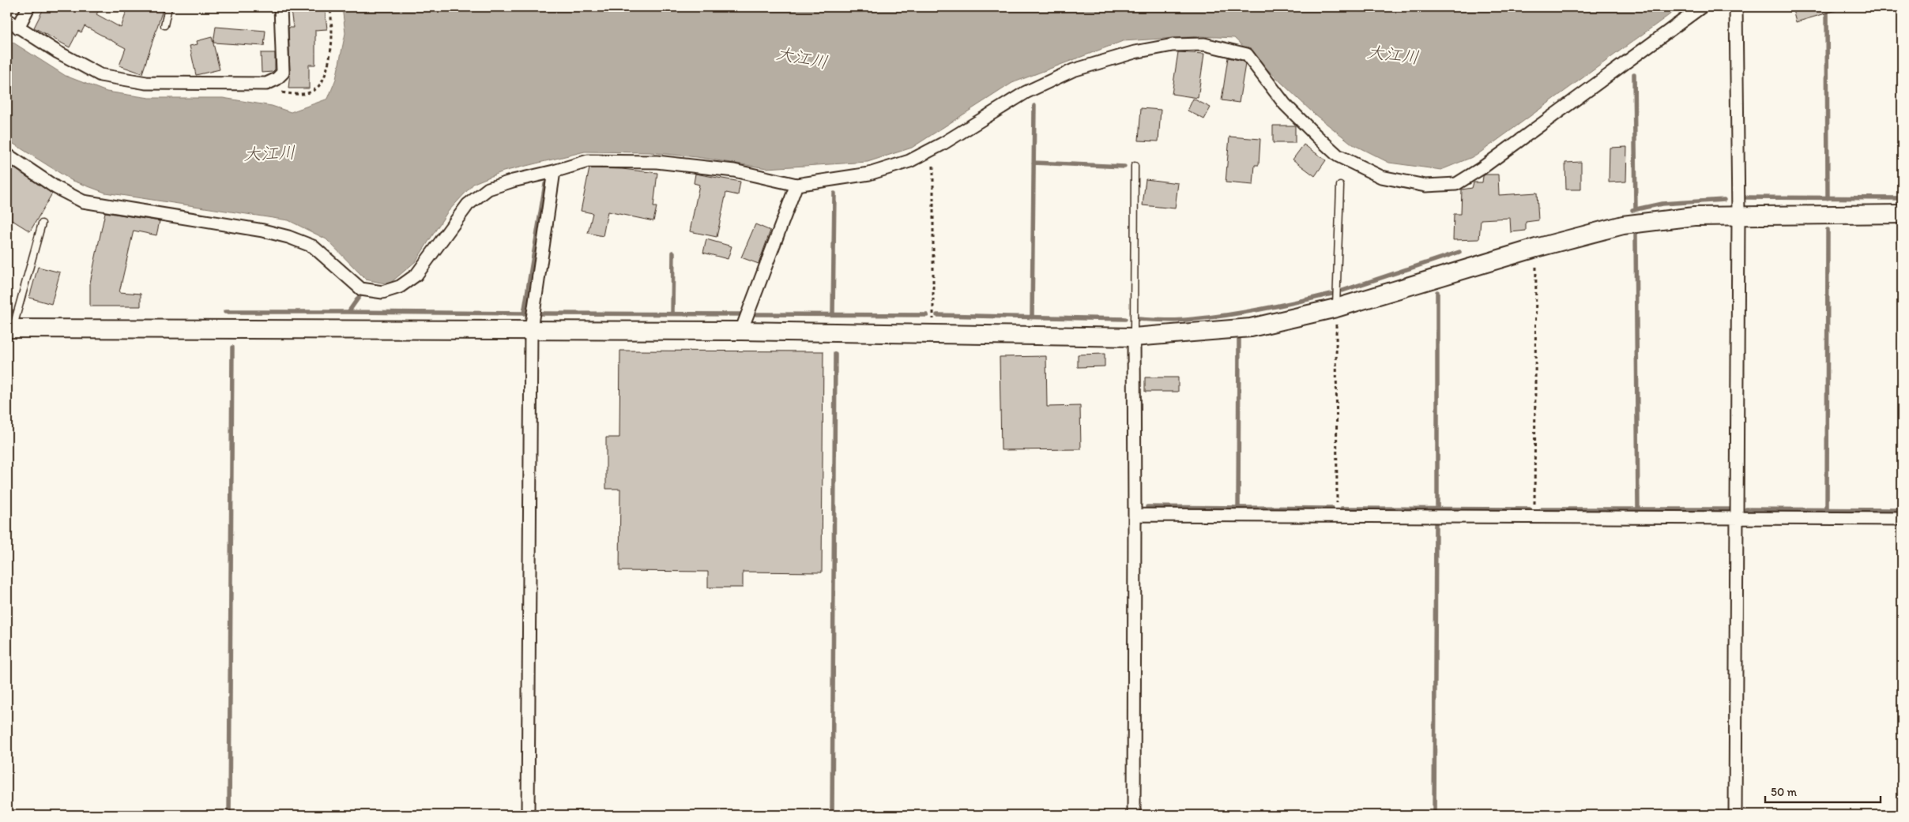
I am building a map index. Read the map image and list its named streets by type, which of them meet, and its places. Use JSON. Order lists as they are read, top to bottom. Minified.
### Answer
{"water":["大江川"],"scale_bar":"50 m"}
